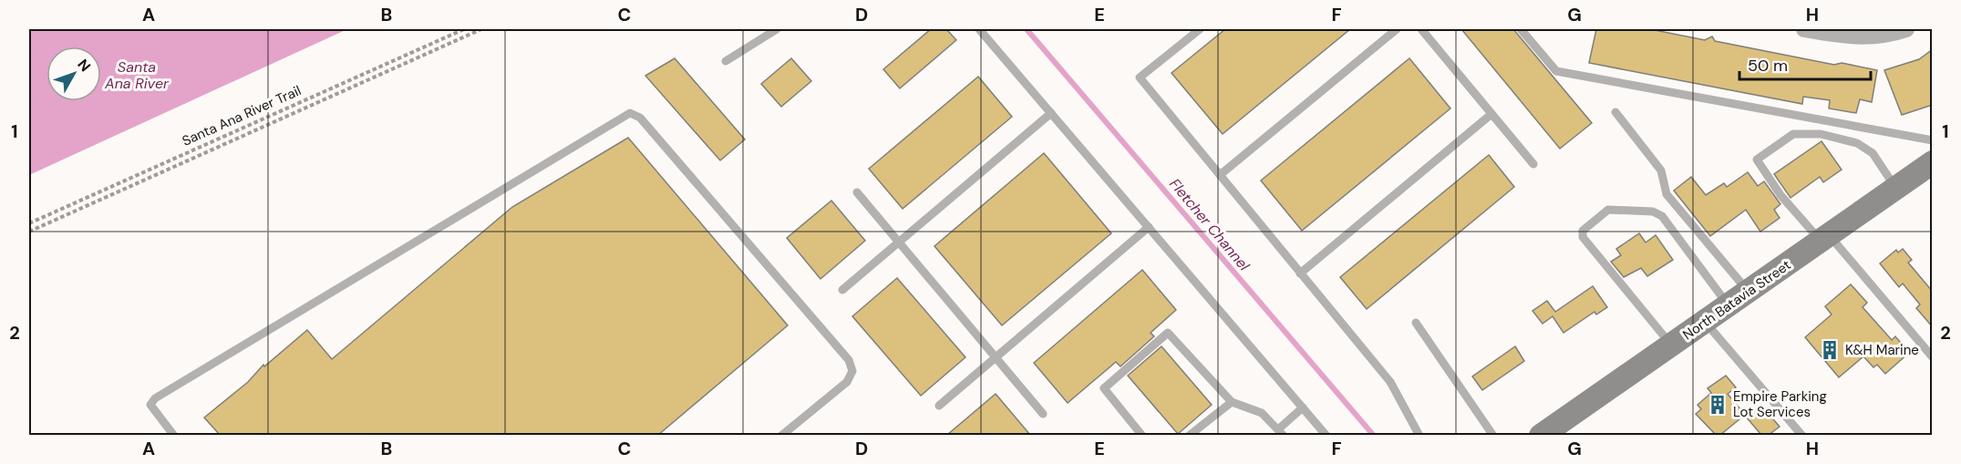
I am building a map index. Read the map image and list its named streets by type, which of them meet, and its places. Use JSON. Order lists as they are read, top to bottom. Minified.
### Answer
{"streets":{"main road":["North Batavia Street"],"path":["Santa Ana River Trail"]},"water":["Santa Ana River","Fletcher Channel"],"places":{"building":["K&H Marine","Empire Parking Lot Services"]},"scale_bar":"50 m","north":"top right","grid":{"columns":["A","B","C","D","E","F","G","H"],"rows":["1","2"]}}
